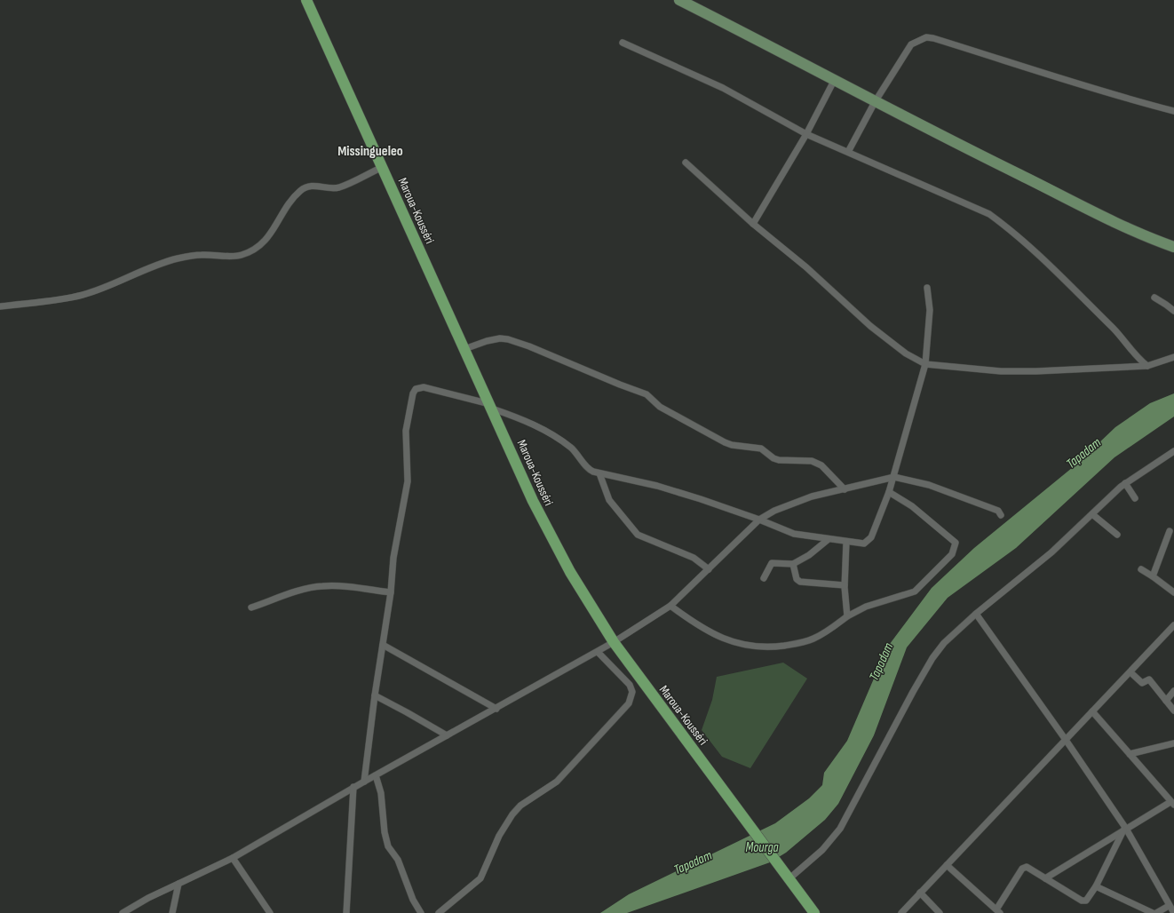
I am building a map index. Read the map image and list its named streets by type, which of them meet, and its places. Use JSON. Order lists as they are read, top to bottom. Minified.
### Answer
{"streets":{"highway":["Maroua-Kousséri"]},"districts":["Missingueleo"],"water":["Tapadam","Mourga"]}
